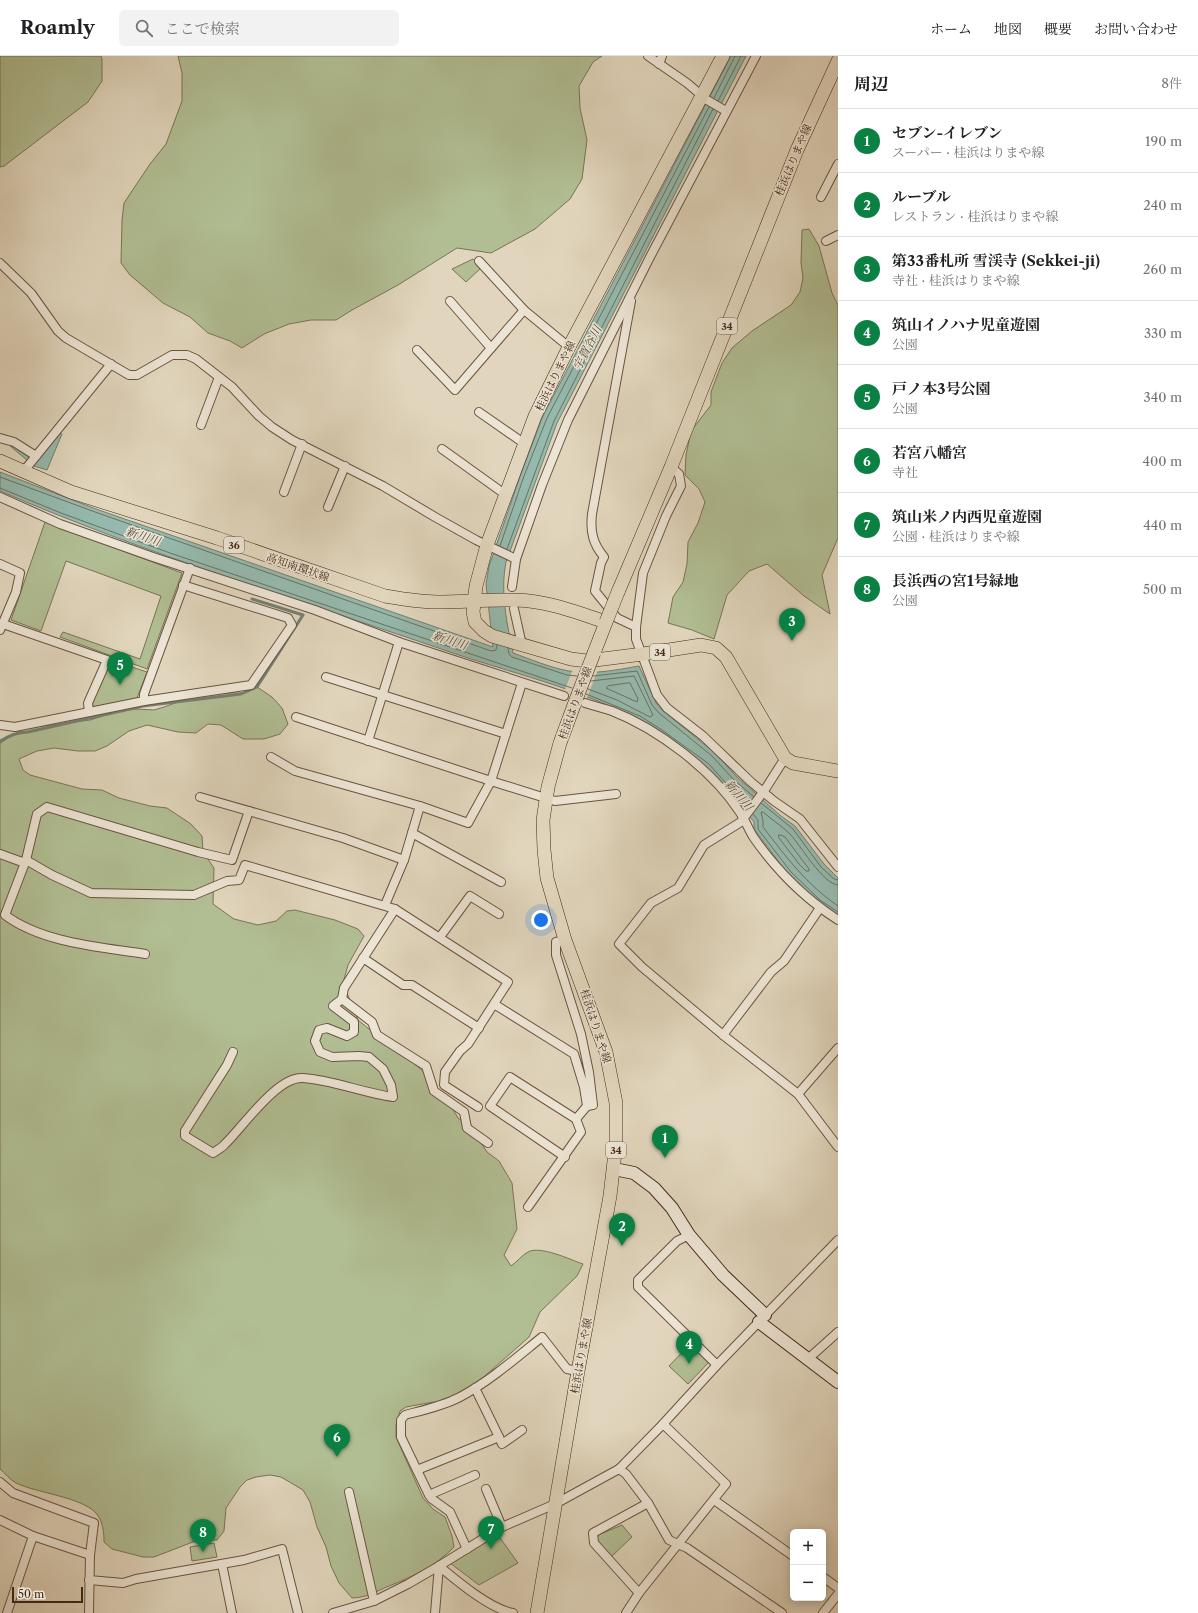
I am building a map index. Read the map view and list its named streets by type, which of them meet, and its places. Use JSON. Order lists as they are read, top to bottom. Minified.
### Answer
{"streets":{"main road":["桂浜はりまや線","34","36","高知南環状線"]},"crossings":[["桂浜はりまや線","高知南環状線"]],"water":["宇賀谷川","新川川"],"scale_bar":"50 m","page":{"header":"Roamly","search":"ここで検索","nav":["ホーム","地図","概要","お問い合わせ"],"heading":["周辺","8件"],"list":[{"mark":"1","name":"セブン-イレブン","note":"スーパー · 桂浜はりまや線","value":"190 m"},{"mark":"2","name":"ルーブル","note":"レストラン · 桂浜はりまや線","value":"240 m"},{"mark":"3","name":"第33番札所 雪渓寺 (Sekkei-ji)","note":"寺社 · 桂浜はりまや線","value":"260 m"},{"mark":"4","name":"筑山イノハナ児童遊園","note":"公園","value":"330 m"},{"mark":"5","name":"戸ノ本3号公園","note":"公園","value":"340 m"},{"mark":"6","name":"若宮八幡宮","note":"寺社","value":"400 m"},{"mark":"7","name":"筑山米ノ内西児童遊園","note":"公園 · 桂浜はりまや線","value":"440 m"},{"mark":"8","name":"長浜西の宮1号緑地","note":"公園","value":"500 m"}],"pins":["3","5","1","2","4","6","7","8"],"map_buttons":["+","−"],"scale":"50 m"}}
